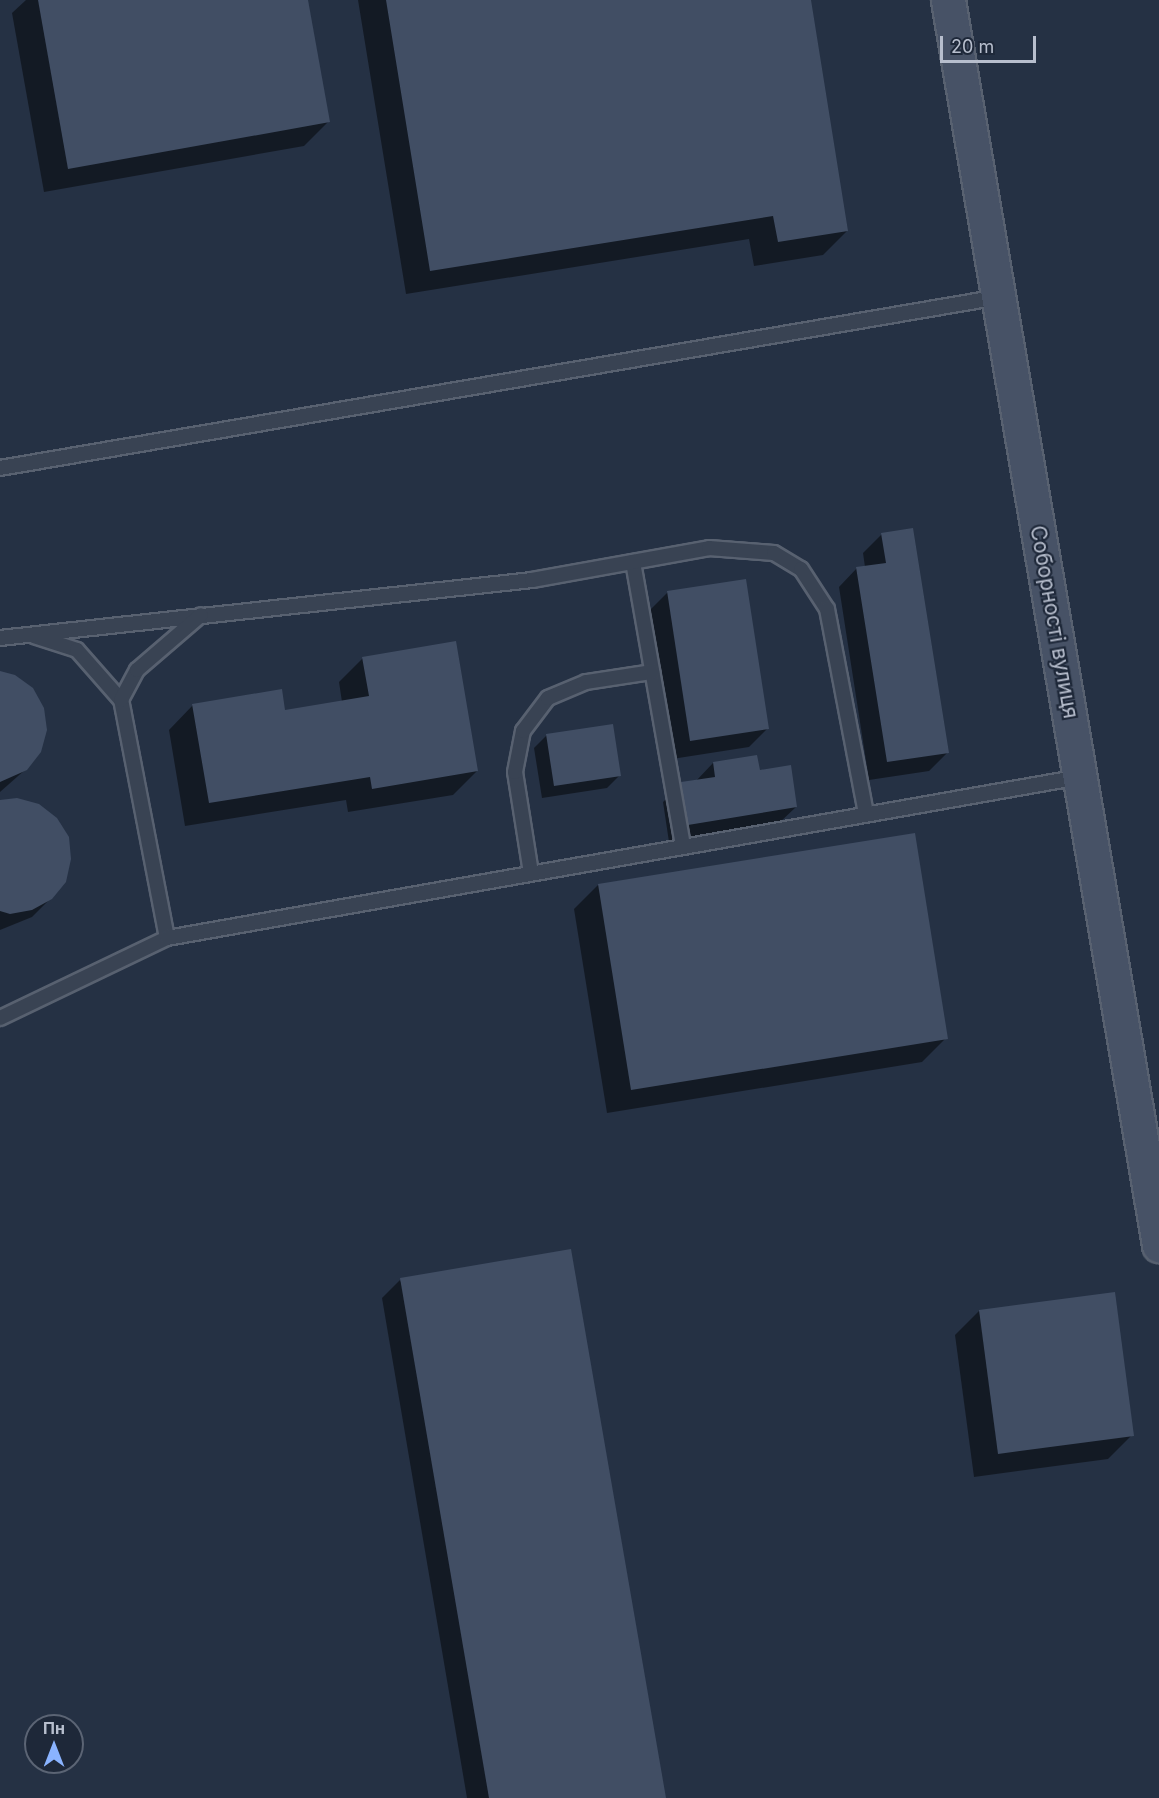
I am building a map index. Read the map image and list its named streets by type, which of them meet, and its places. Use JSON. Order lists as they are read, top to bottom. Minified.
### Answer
{"streets":{"street":["Соборності вулиця"]},"scale_bar":"20 m","north":"top"}
